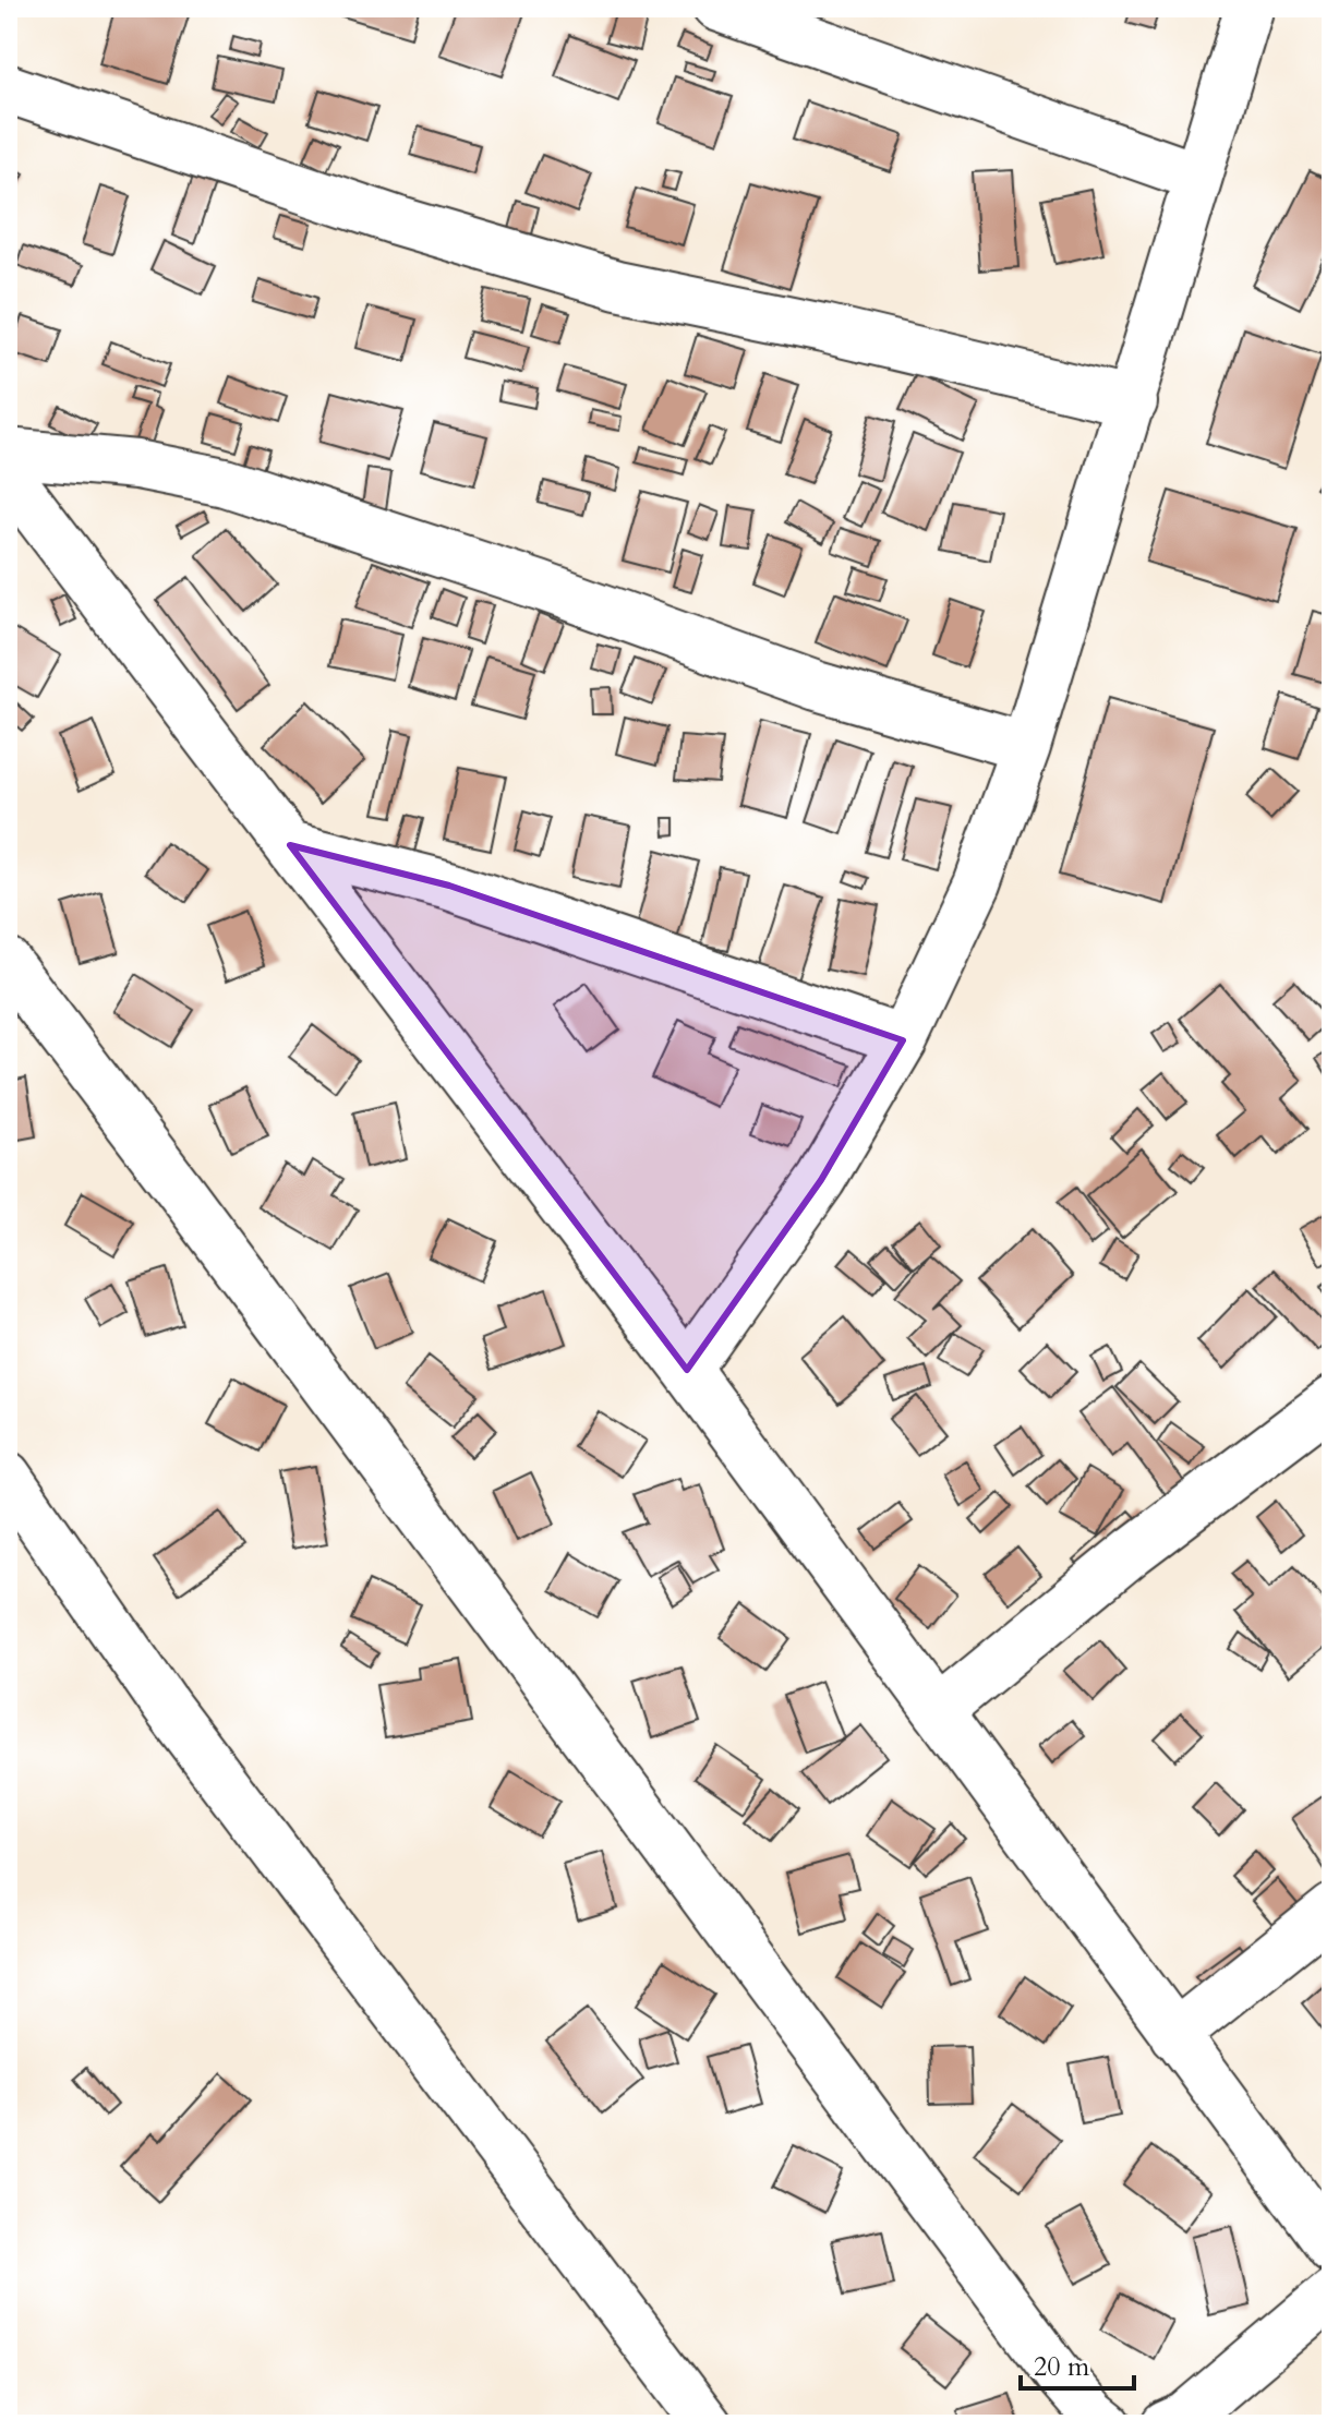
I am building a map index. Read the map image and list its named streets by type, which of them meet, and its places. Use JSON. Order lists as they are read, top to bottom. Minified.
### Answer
{"scale_bar":"20 m"}
